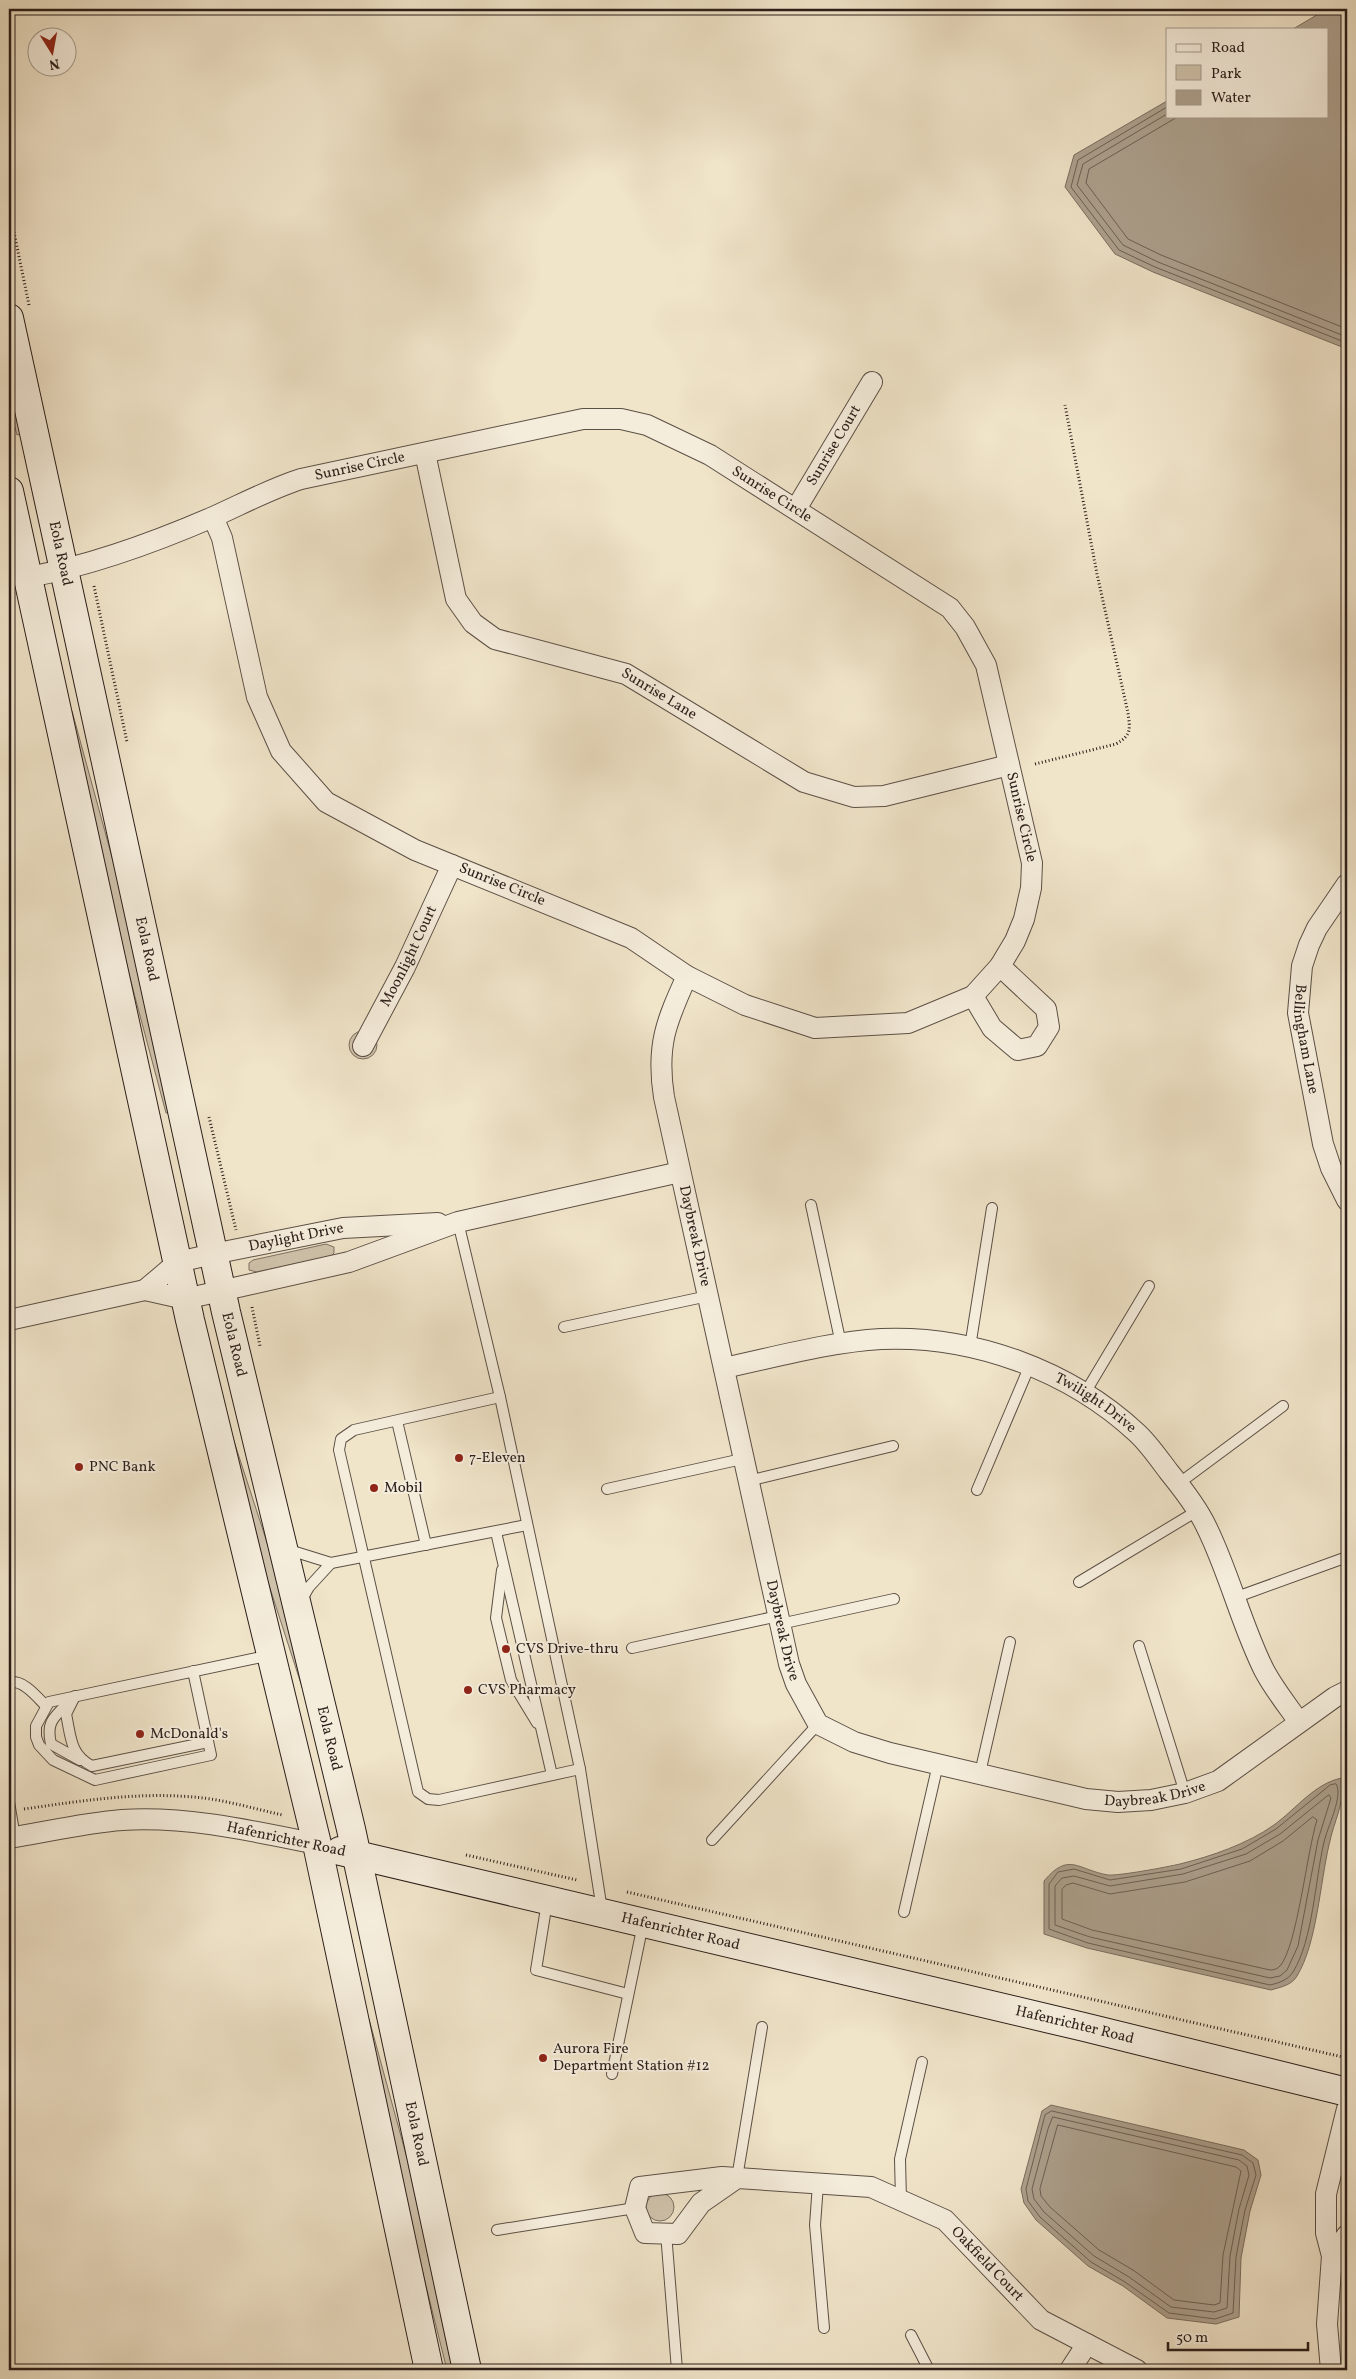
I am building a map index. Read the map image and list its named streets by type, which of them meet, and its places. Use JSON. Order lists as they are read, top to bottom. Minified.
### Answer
{"streets":{"street":["Sunrise Court","Sunrise Circle","Eola Road","Sunrise Lane","Moonlight Court","Bellingham Lane","Daybreak Drive","Daylight Drive","Twilight Drive","Hafenrichter Road","Oakfield Court"]},"crossings":[["Sunrise Court","Sunrise Circle"],["Sunrise Circle","Eola Road"],["Sunrise Circle","Sunrise Lane"],["Sunrise Circle","Moonlight Court"],["Sunrise Circle","Daybreak Drive"],["Eola Road","Daylight Drive"],["Eola Road","Hafenrichter Road"],["Daybreak Drive","Daylight Drive"],["Daybreak Drive","Twilight Drive"]],"places":["7-Eleven","PNC Bank","Mobil","CVS Drive-thru","CVS Pharmacy","McDonald's","Aurora Fire Department Station #12"],"legend":["Road","Park","Water"],"scale_bar":"50 m","north":"bottom"}
